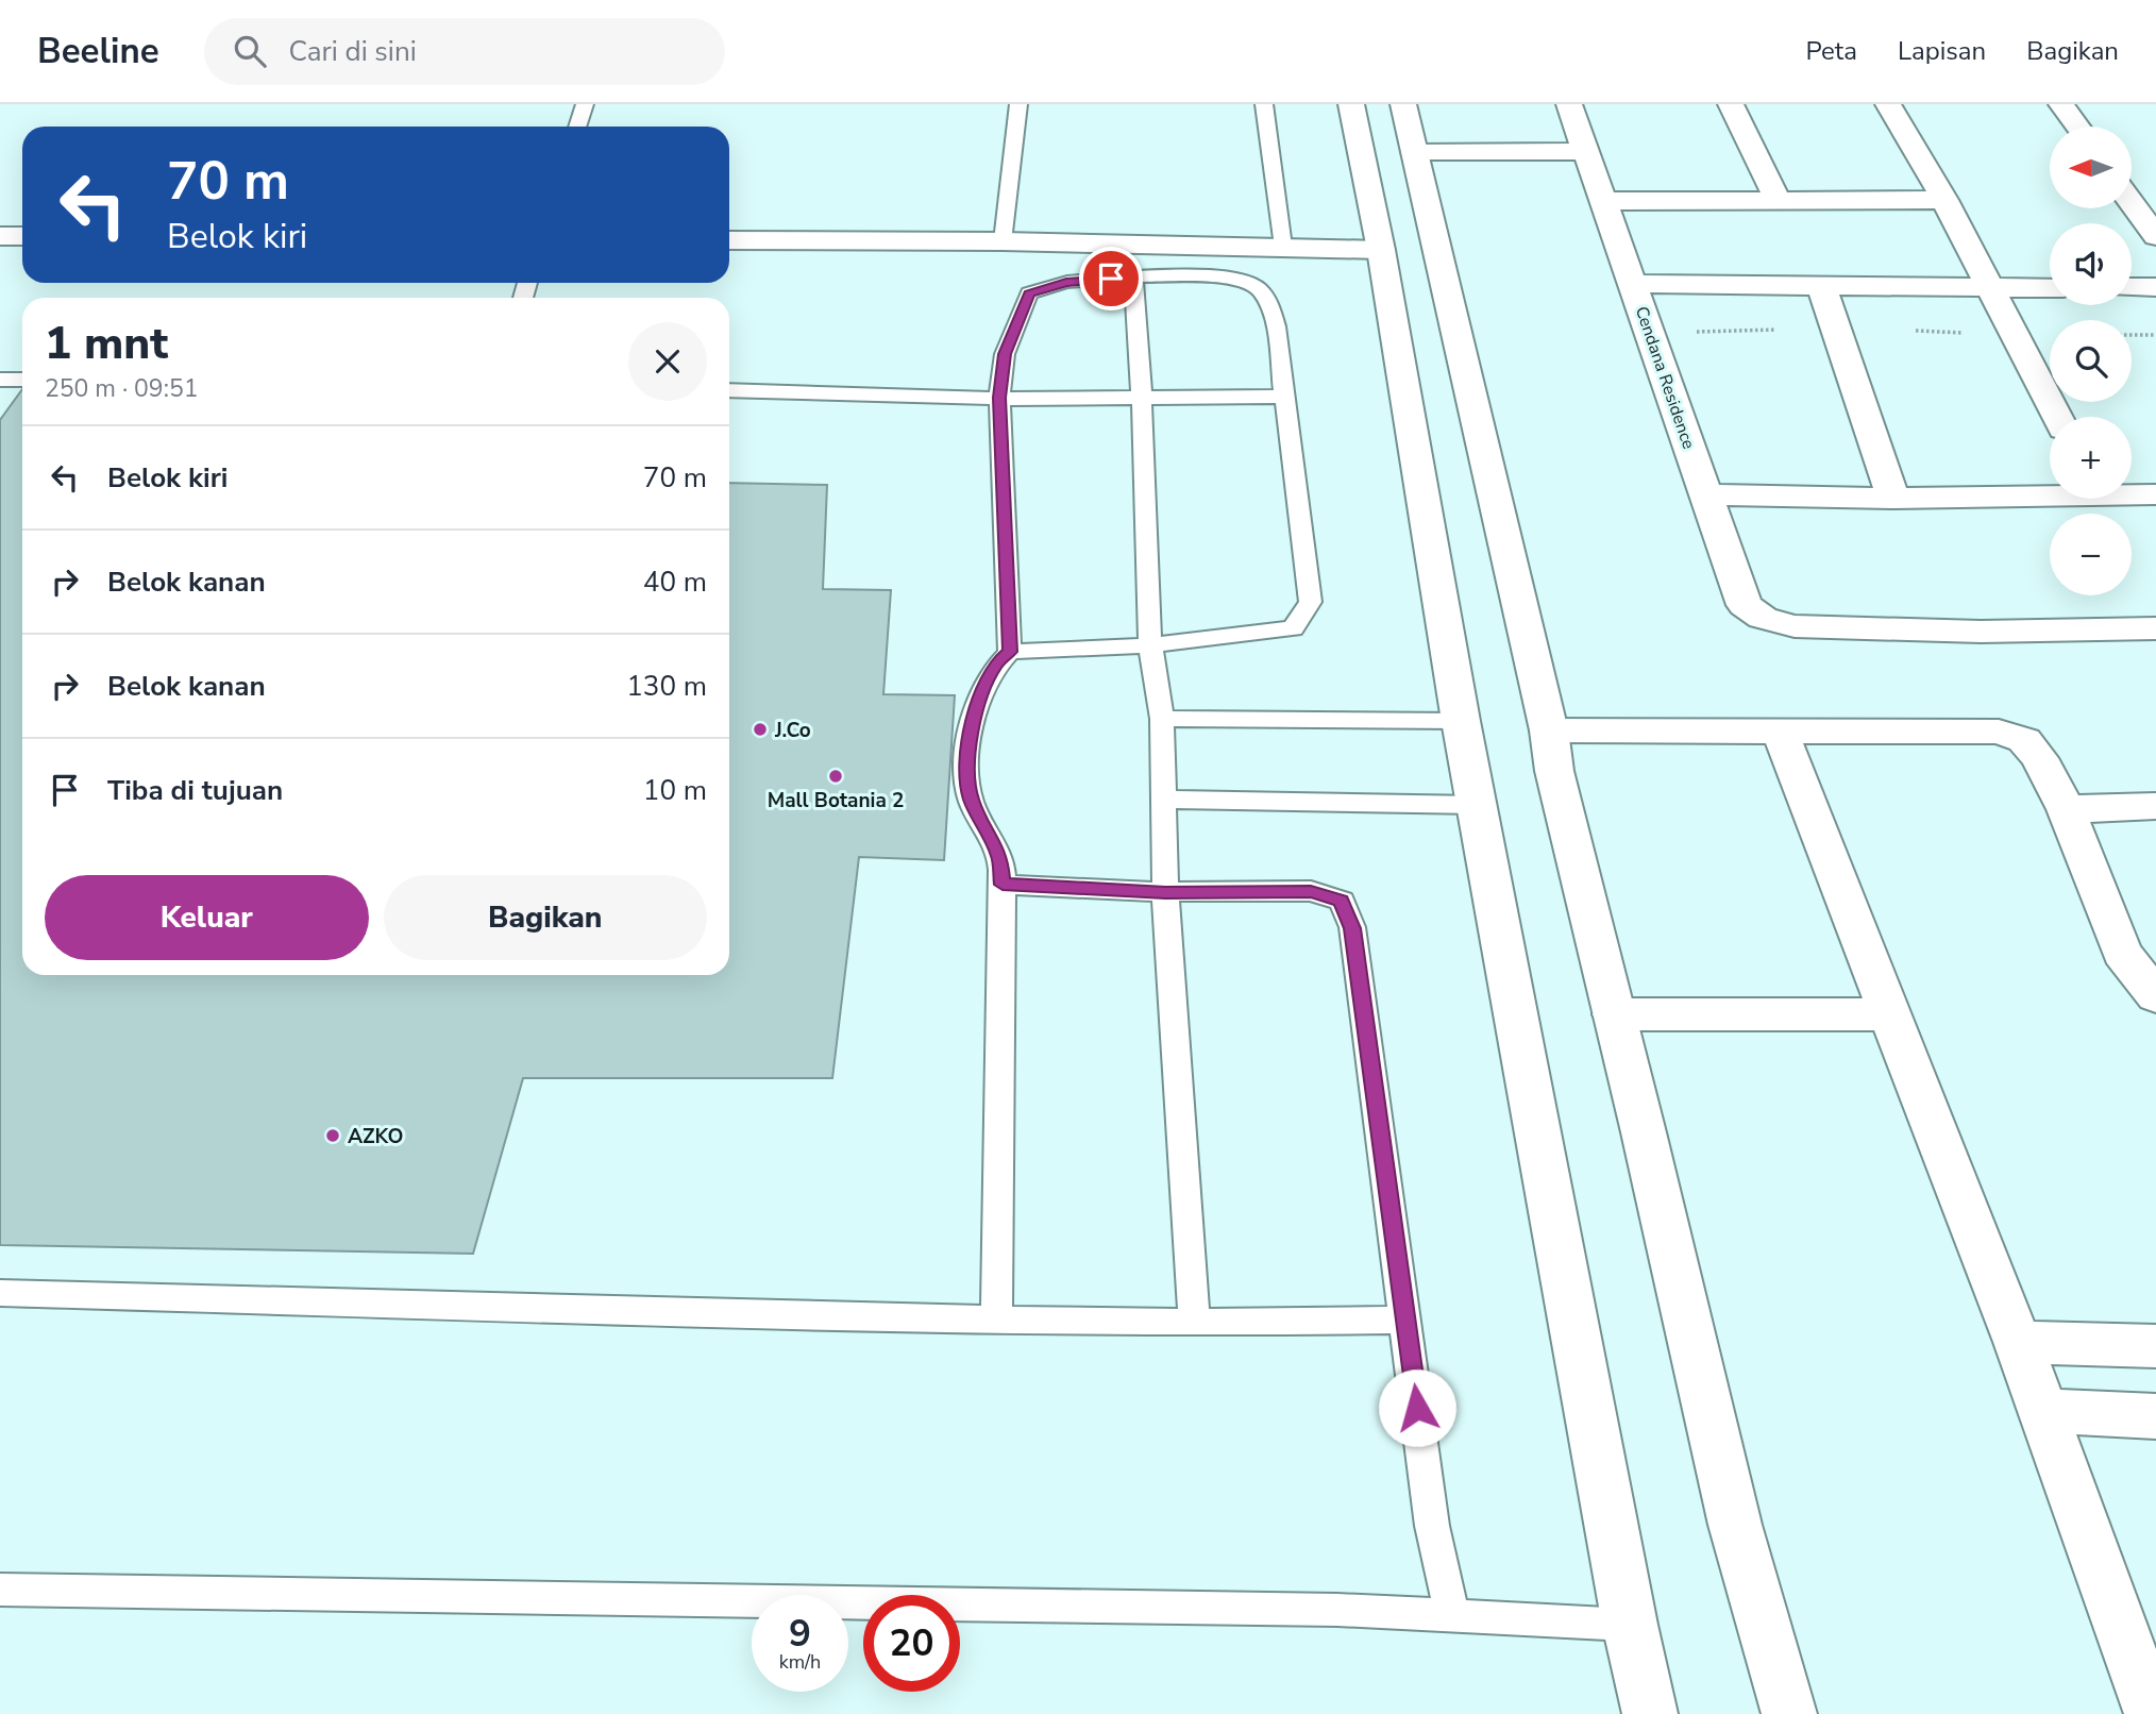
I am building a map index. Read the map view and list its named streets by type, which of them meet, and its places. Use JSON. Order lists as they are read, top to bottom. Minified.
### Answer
{"streets":{"street":["Cendana Residence"]},"places":["J.Co","Mall Botania 2","AZKO"],"north":"left","page":{"header":"Beeline","search":"Cari di sini","nav":["Peta","Lapisan","Bagikan"],"map_buttons":["+","−"],"turn":["70 m","Belok kiri"],"heading":["1 mnt","250 m · 09:51"],"list":[{"name":"Belok kiri","value":"70 m"},{"name":"Belok kanan","value":"40 m"},{"name":"Belok kanan","value":"130 m"},{"name":"Tiba di tujuan","value":"10 m"}],"buttons":["Keluar","Bagikan"],"speed":"9 km/h","limit":"20"}}
